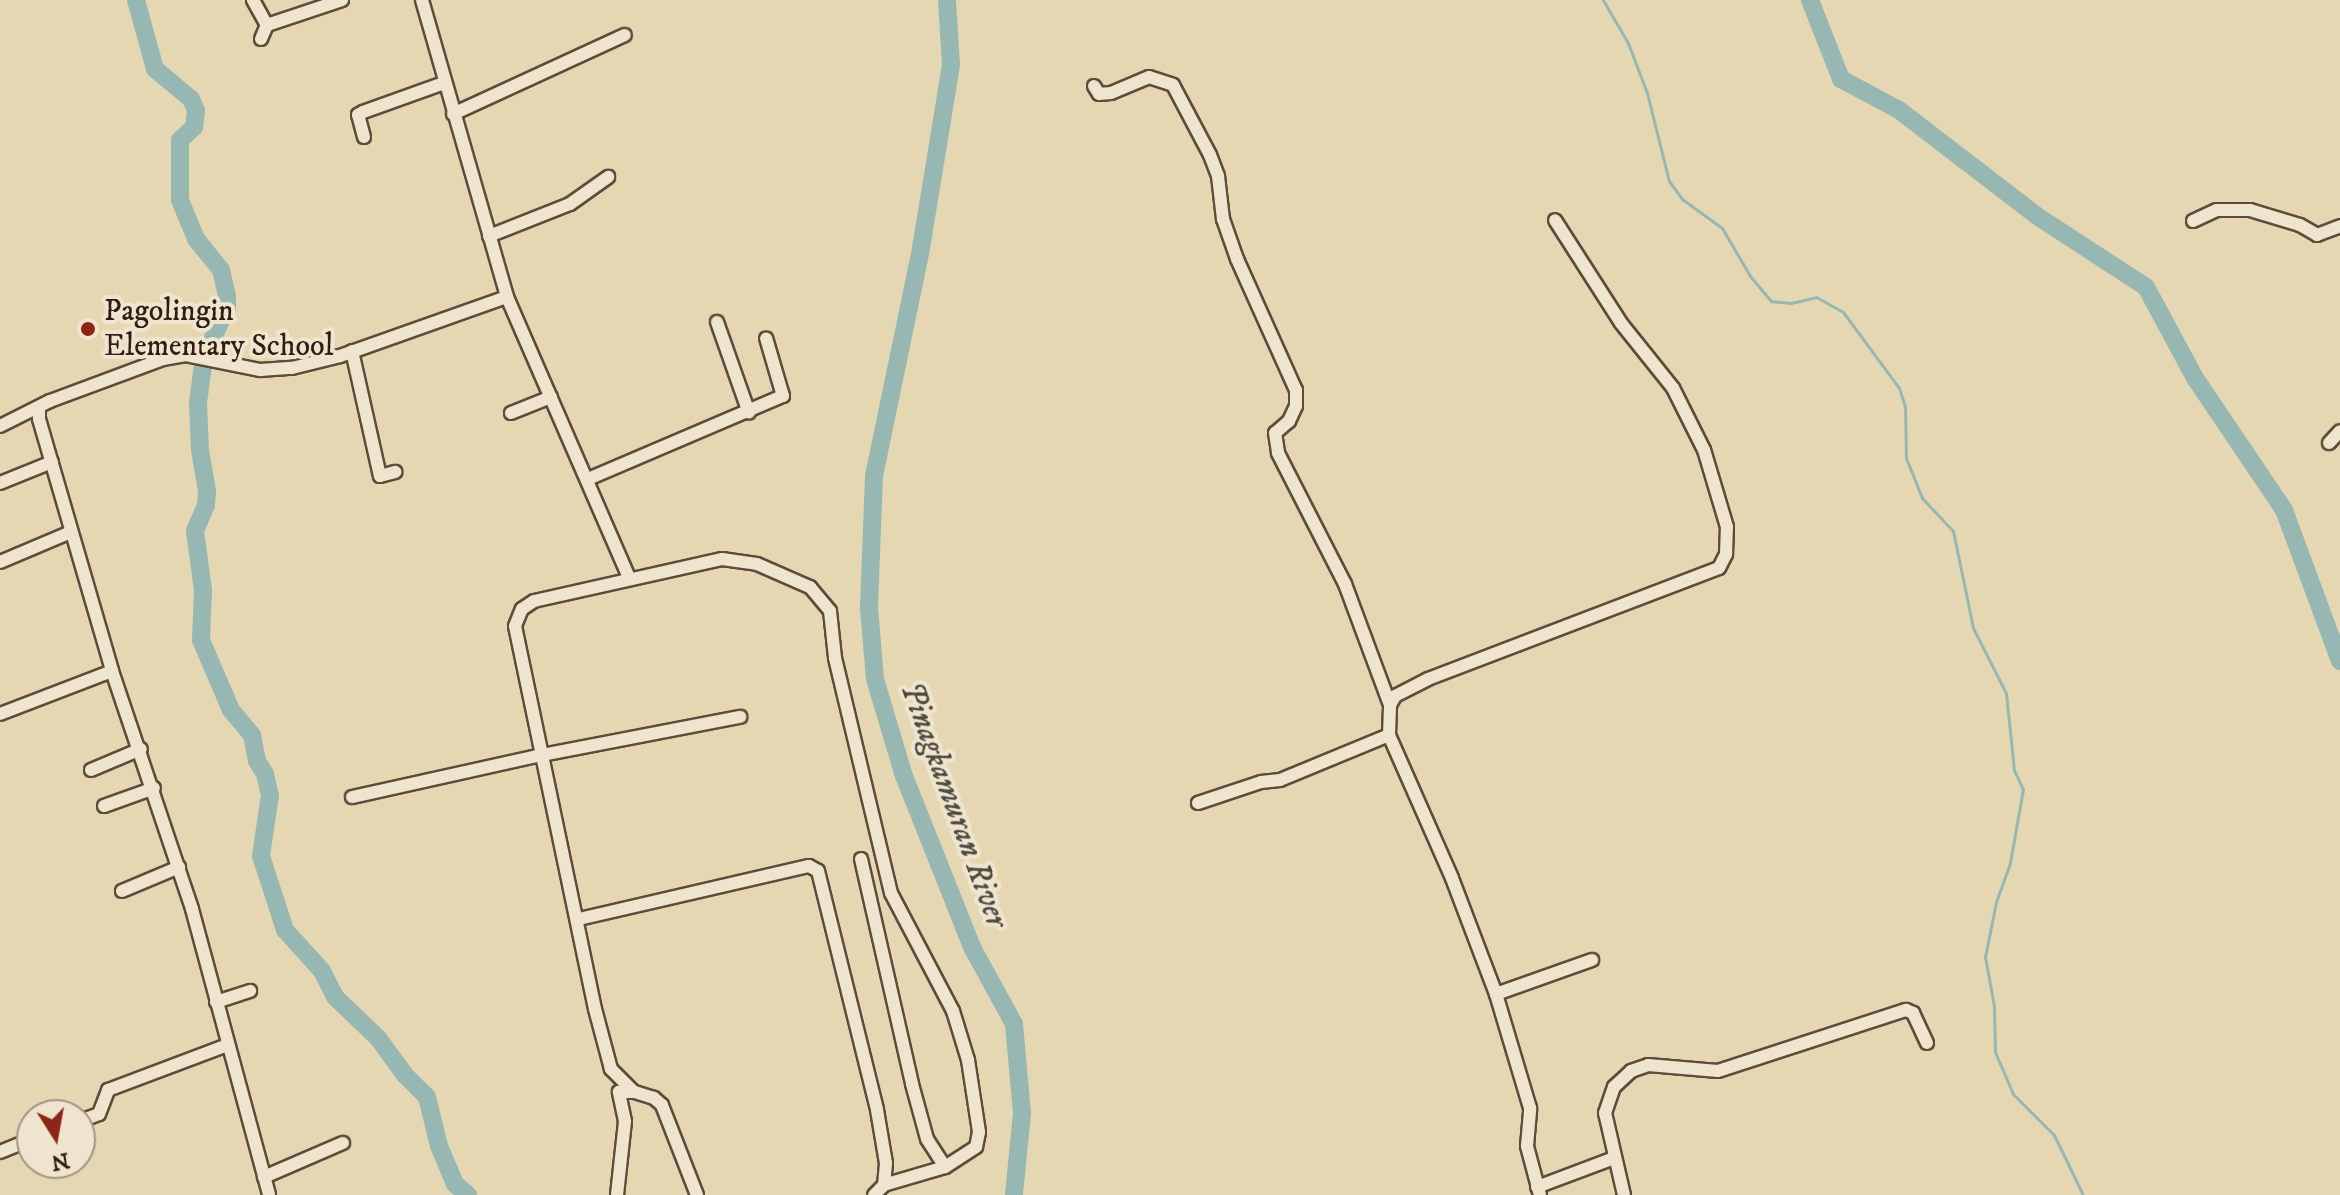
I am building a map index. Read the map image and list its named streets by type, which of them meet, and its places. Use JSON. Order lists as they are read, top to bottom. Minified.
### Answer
{"water":["Pinagkamuran River"],"places":["Pagolingin Elementary School"],"north":"bottom"}
